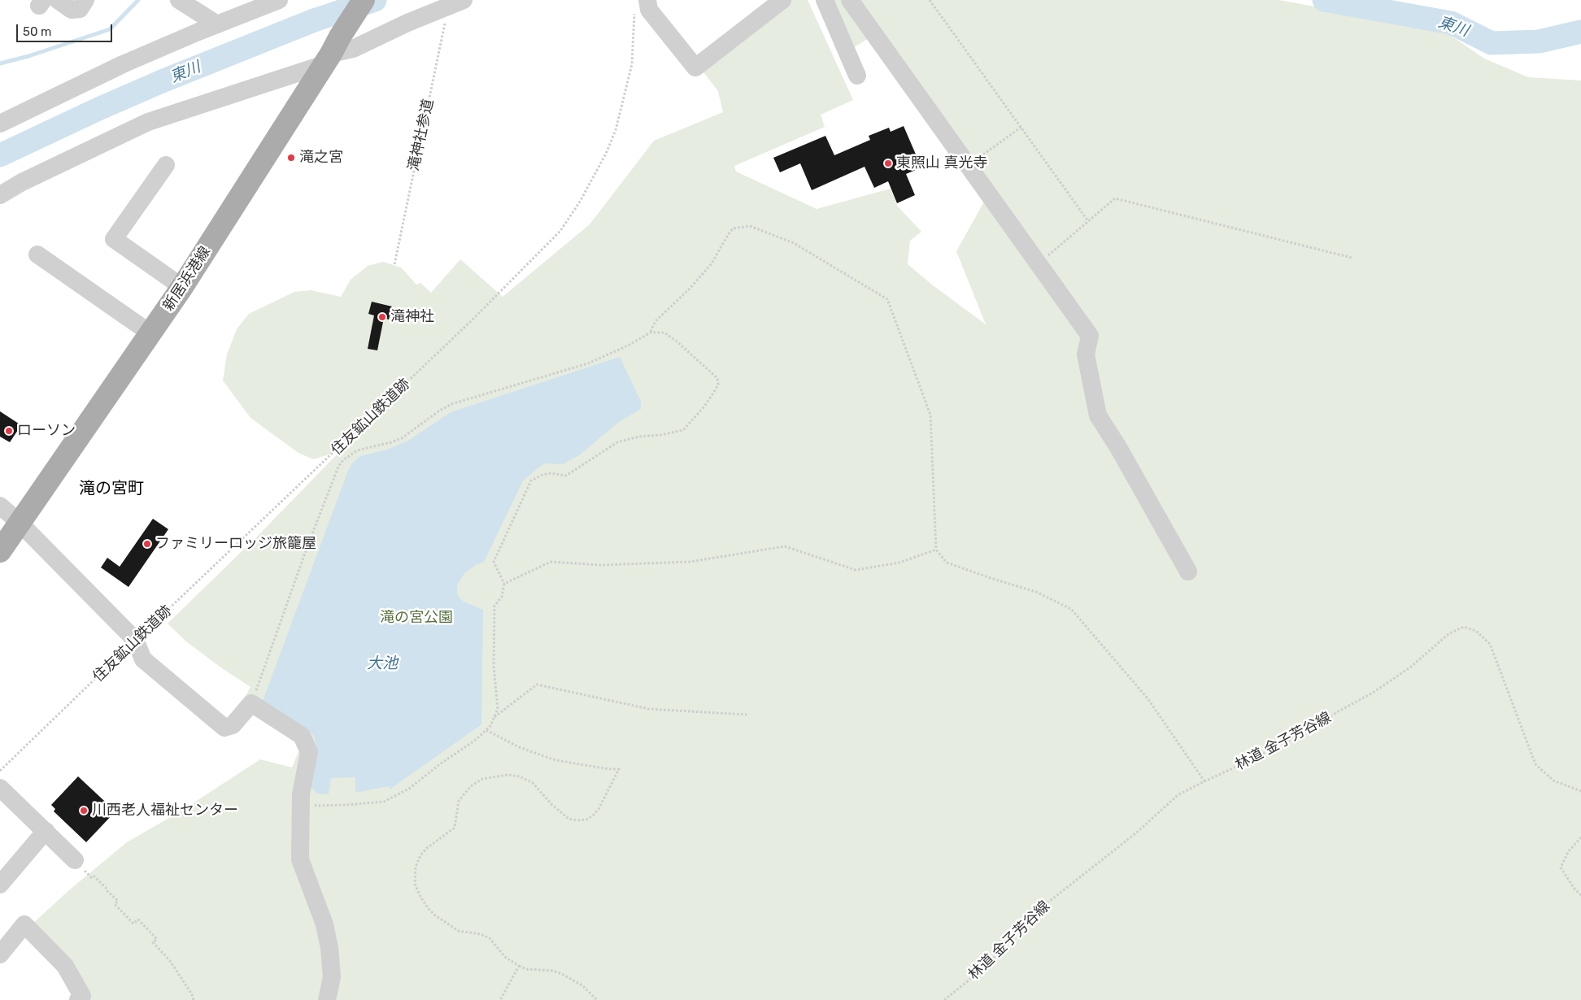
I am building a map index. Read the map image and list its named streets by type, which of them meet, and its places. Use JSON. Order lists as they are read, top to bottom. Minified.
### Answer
{"streets":{"main road":["新居浜港線"],"path":["滝神社参道","住友鉱山鉄道跡","林道 金子芳谷線"]},"districts":["滝の宮町"],"water":["東川","大池"],"parks":["滝の宮公園"],"places":["滝之宮","東照山 真光寺","滝神社","ローソン","ファミリーロッジ旅籠屋","川西老人福祉センター"],"scale_bar":"50 m"}
